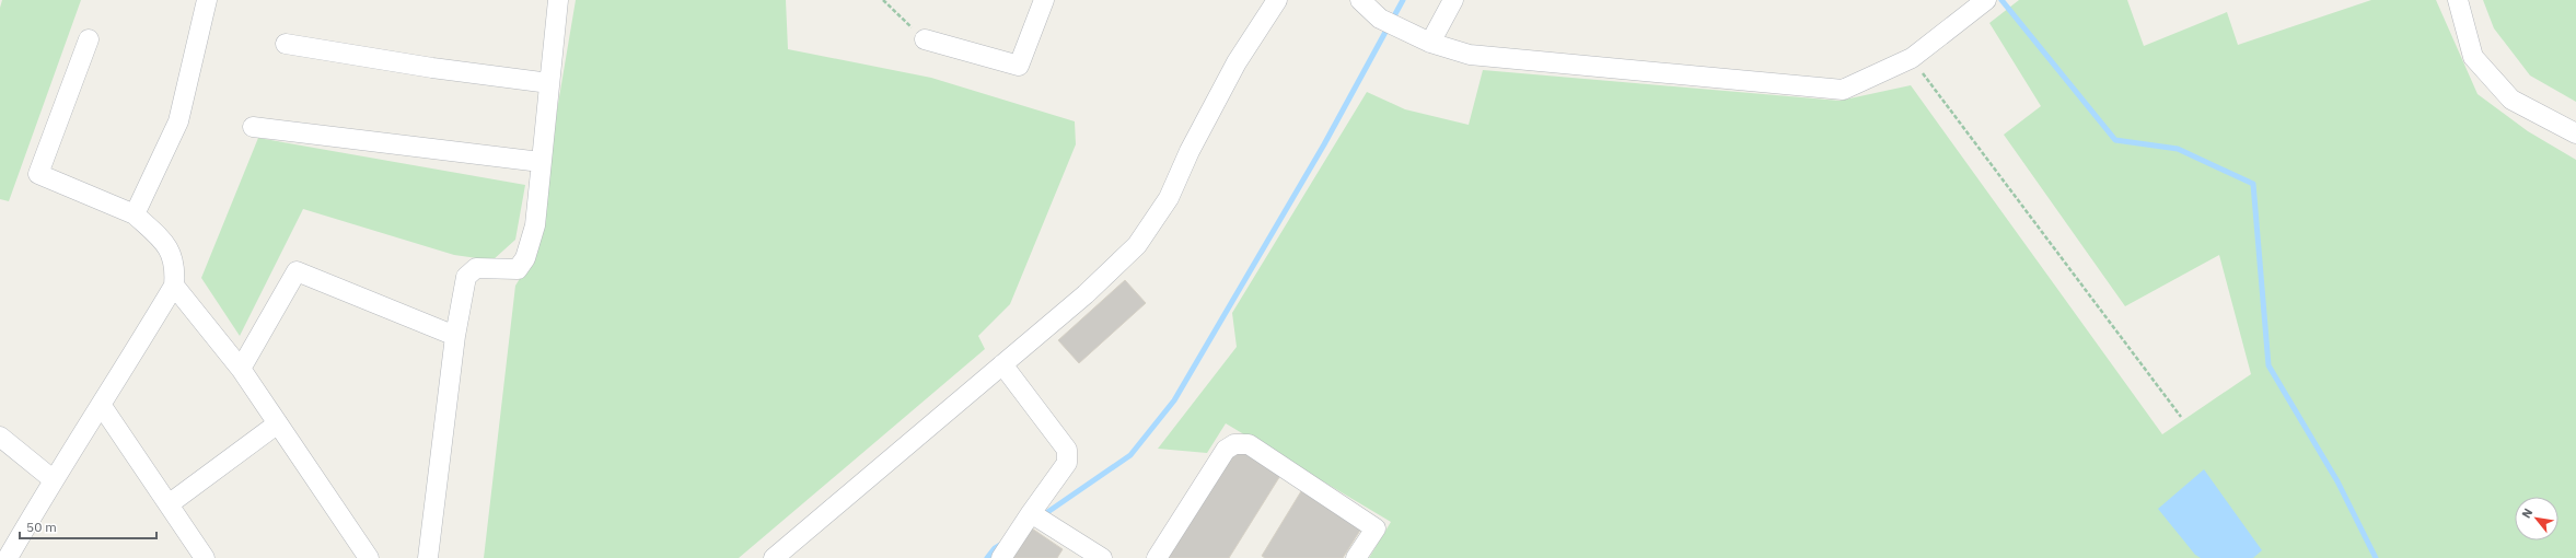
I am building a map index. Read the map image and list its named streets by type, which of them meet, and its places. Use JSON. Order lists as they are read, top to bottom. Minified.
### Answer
{"scale_bar":"50 m","north":"top left"}
